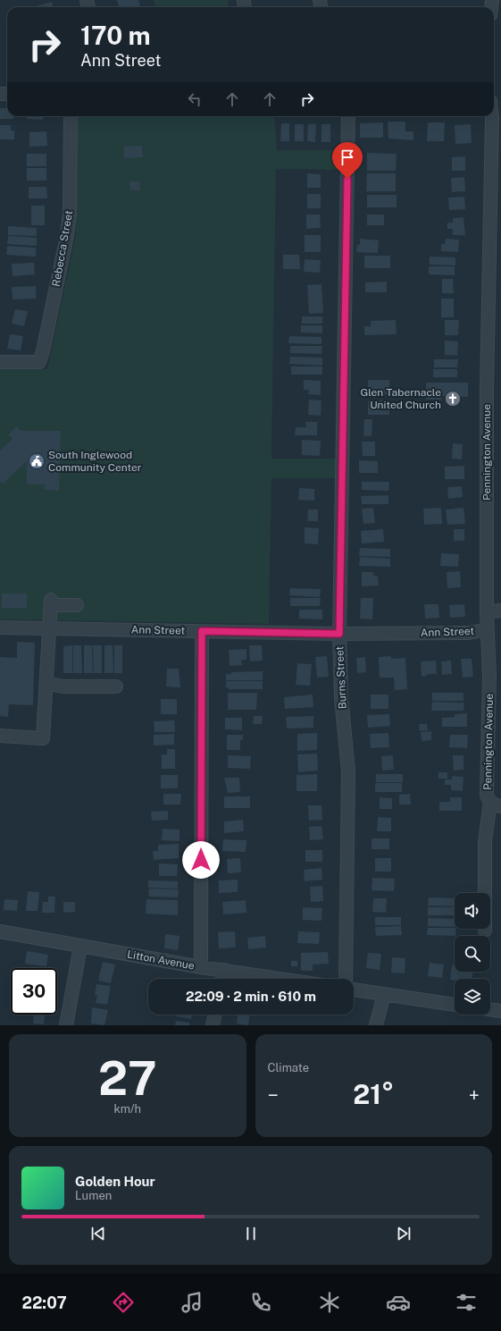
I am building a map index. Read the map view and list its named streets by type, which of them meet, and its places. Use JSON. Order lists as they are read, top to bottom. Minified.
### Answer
{"streets":{"street":["Rebecca Street","Pennington Avenue","Ann Street","Burns Street","Litton Avenue"]},"crossings":[["Pennington Avenue","Ann Street"],["Ann Street","Burns Street"]],"places":{"church":["Glen Tabernacle United Church"],"public building":["South Inglewood Community Center"]},"page":{"turn":["170 m","Ann Street"],"limit":"30","trip":"22:09 · 2 min · 610 m","tile":[["27","km/h"],"Climate"],"heat":["−","21°","+"],"song":["Golden Hour","Lumen"],"tabs":"22:07"}}
